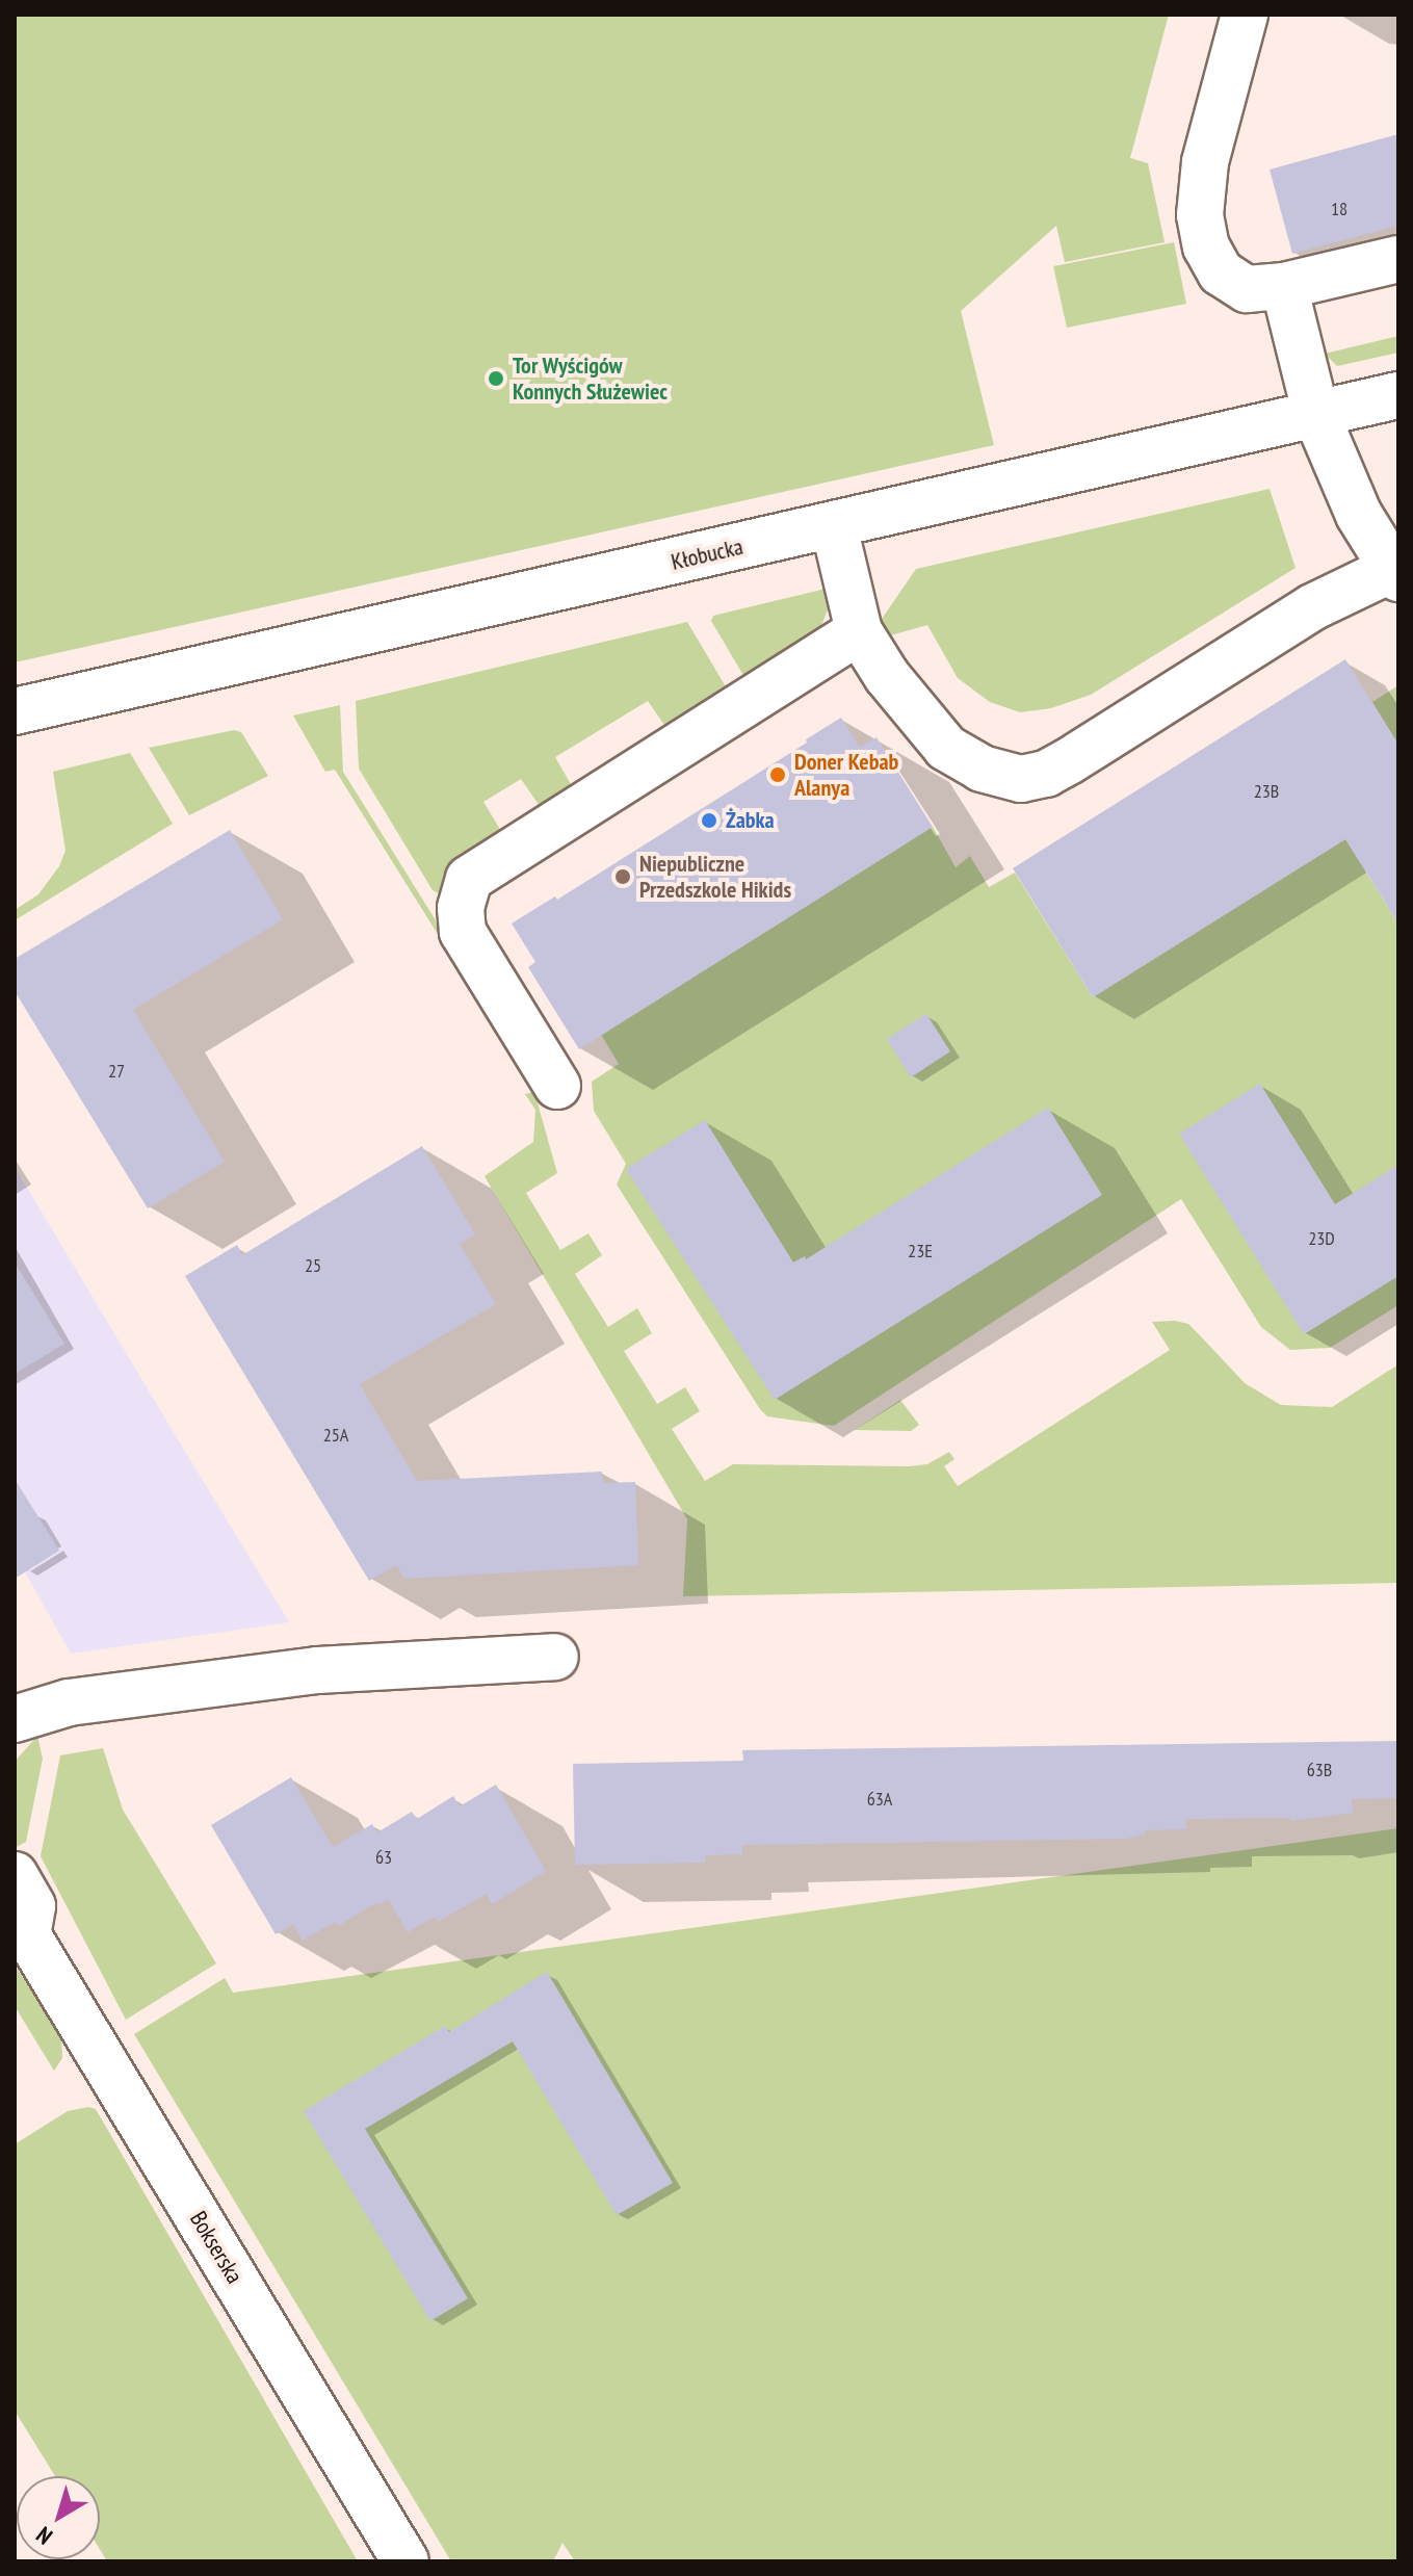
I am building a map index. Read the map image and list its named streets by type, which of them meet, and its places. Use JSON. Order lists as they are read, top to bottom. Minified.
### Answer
{"streets":{"street":["Kłobucka","Bokserska"]},"places":["Tor Wyścigów Konnych Służewiec","Doner Kebab Alanya","Żabka","Niepubliczne Przedszkole Hikids"],"house_numbers":["18","23B","27","23D","23E","25","25A","63B","63A","63"],"north":"bottom left"}
